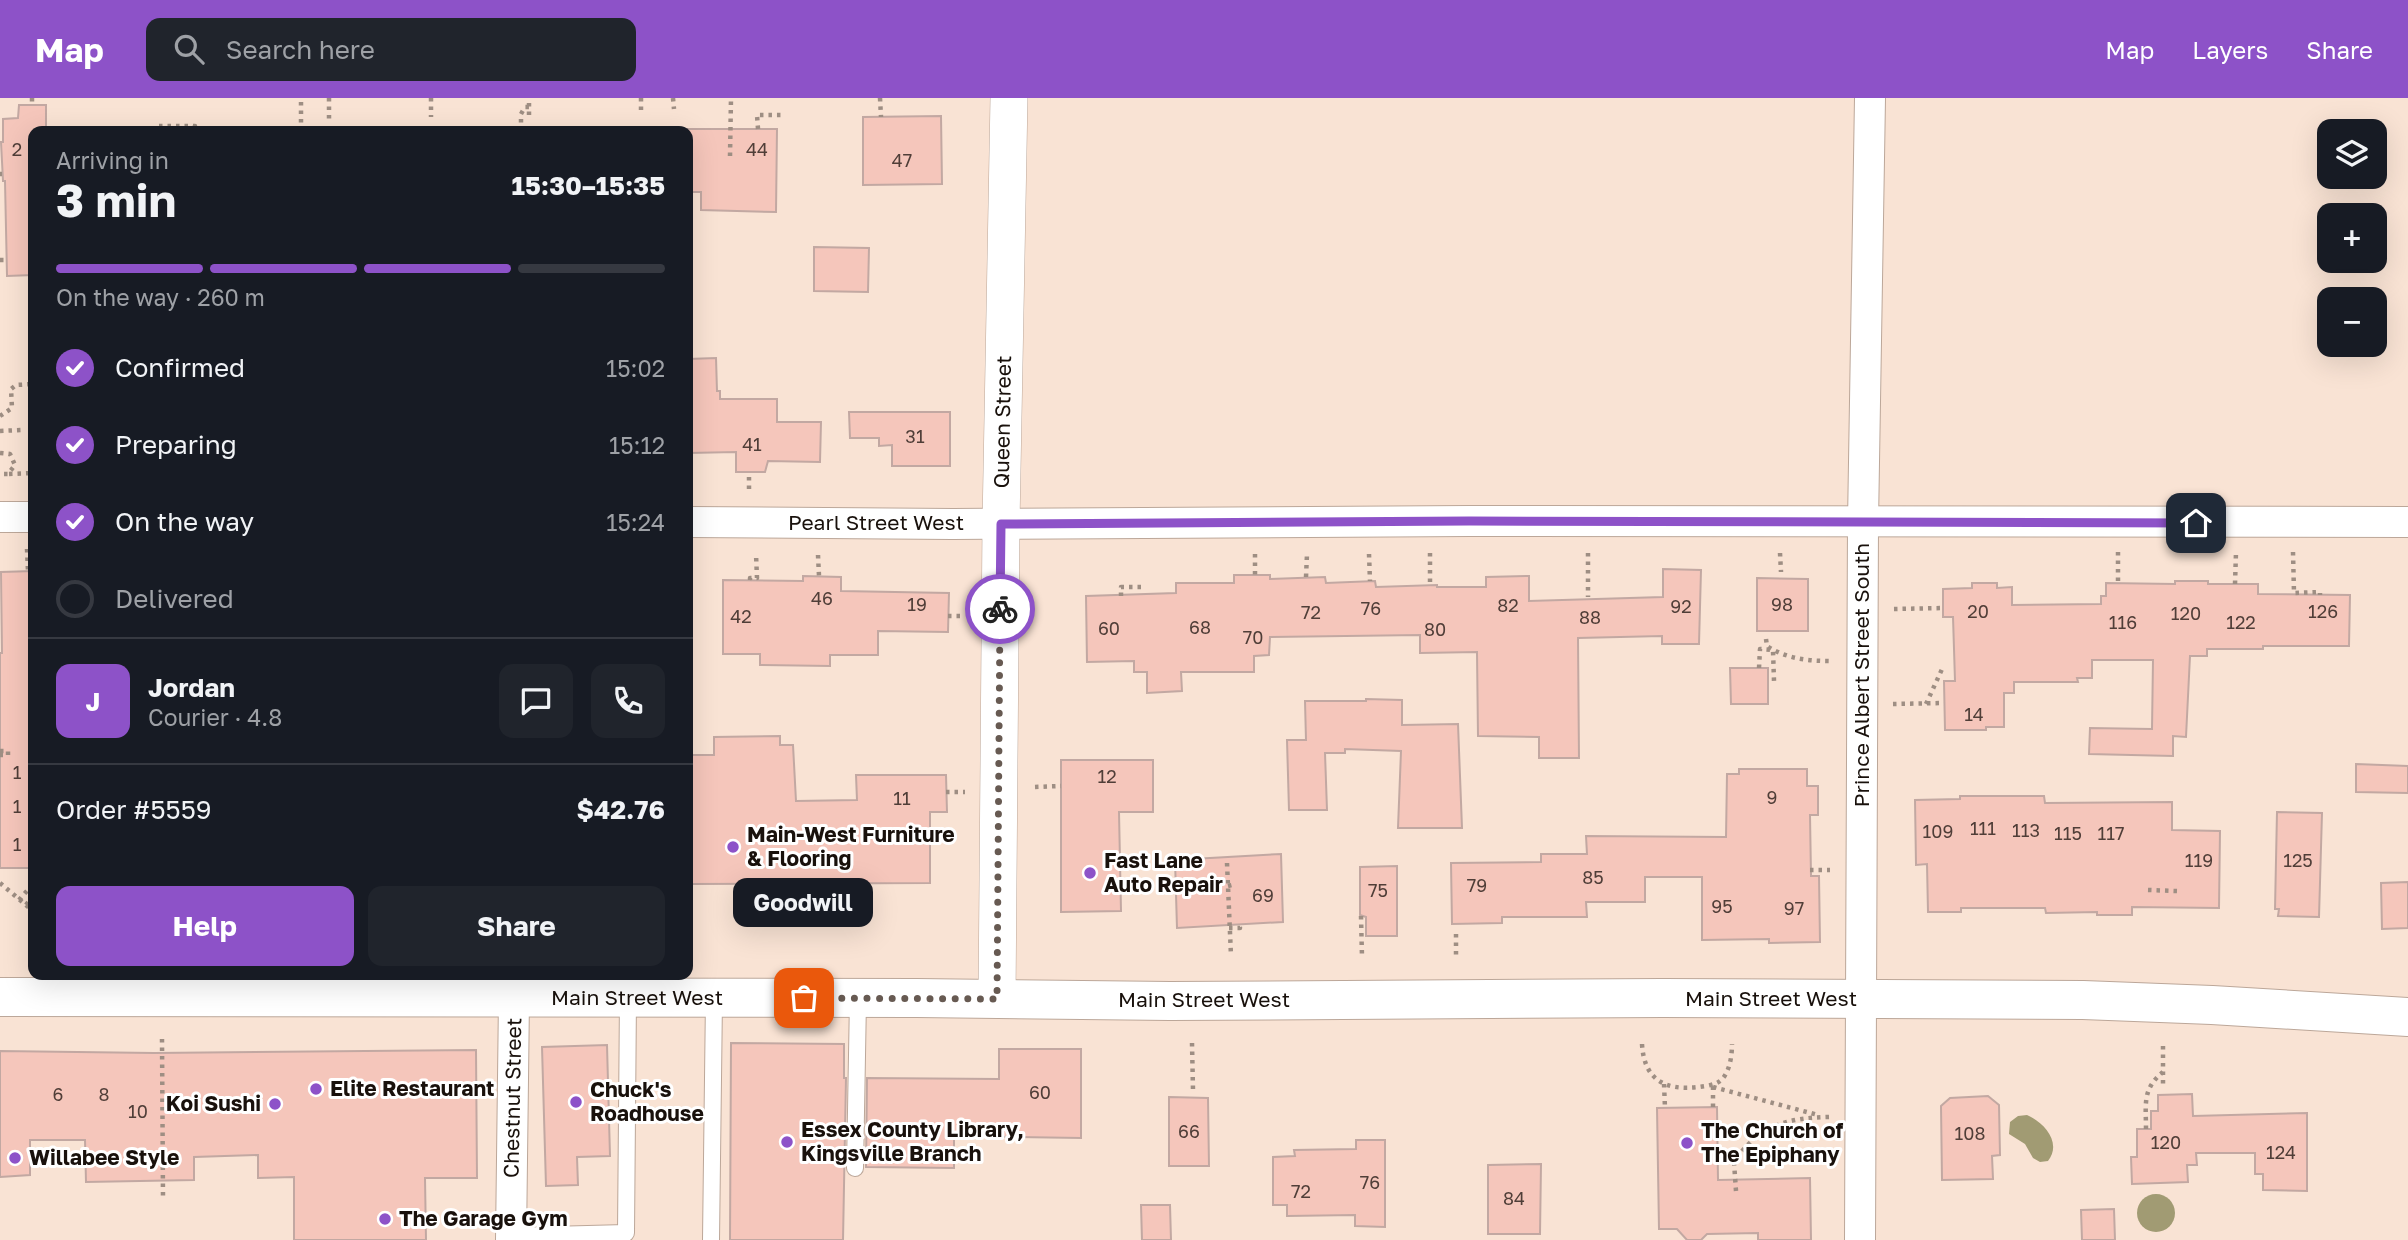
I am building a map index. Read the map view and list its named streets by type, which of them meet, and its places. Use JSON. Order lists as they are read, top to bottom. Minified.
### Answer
{"streets":{"main road":["Main Street West"],"street":["Queen Street","Pearl Street West","Prince Albert Street South","Chestnut Street"]},"crossings":[["Queen Street","Pearl Street West"],["Queen Street","Main Street West"],["Pearl Street West","Prince Albert Street South"],["Prince Albert Street South","Main Street West"],["Main Street West","Chestnut Street"]],"places":["Main-West Furniture & Flooring","Fast Lane Auto Repair","Goodwill","Elite Restaurant","Chuck's Roadhouse","Koi Sushi","Essex County Library, Kingsville Branch","The Church of The Epiphany","Willabee Style","The Garage Gym"],"house_numbers":["2","44","47","31","41","46","19","98","82","92","76","20","126","72","120","42","88","116","122","68","60","80","70","14","1","12","9","11","1","111","113","109","115","117","1","119","125","85","79","75","69","95","97","60","6","8","10","66","108","120","124","76","72","84"],"page":{"header":"Map","search":"Search here","nav":["Map","Layers","Share"],"map_buttons":["+","−"],"heading":["3 min","Arriving in","15:30–15:35"],"panel":["Jordan","Courier · 4.8","Order #5559","$42.76"],"bar":"On the way · 260 m","list":[["Confirmed","15:02"],["Preparing","15:12"],["On the way","15:24"],"Delivered"],"round":"J","buttons":["Help","Share"],"bubble":"Goodwill"}}
